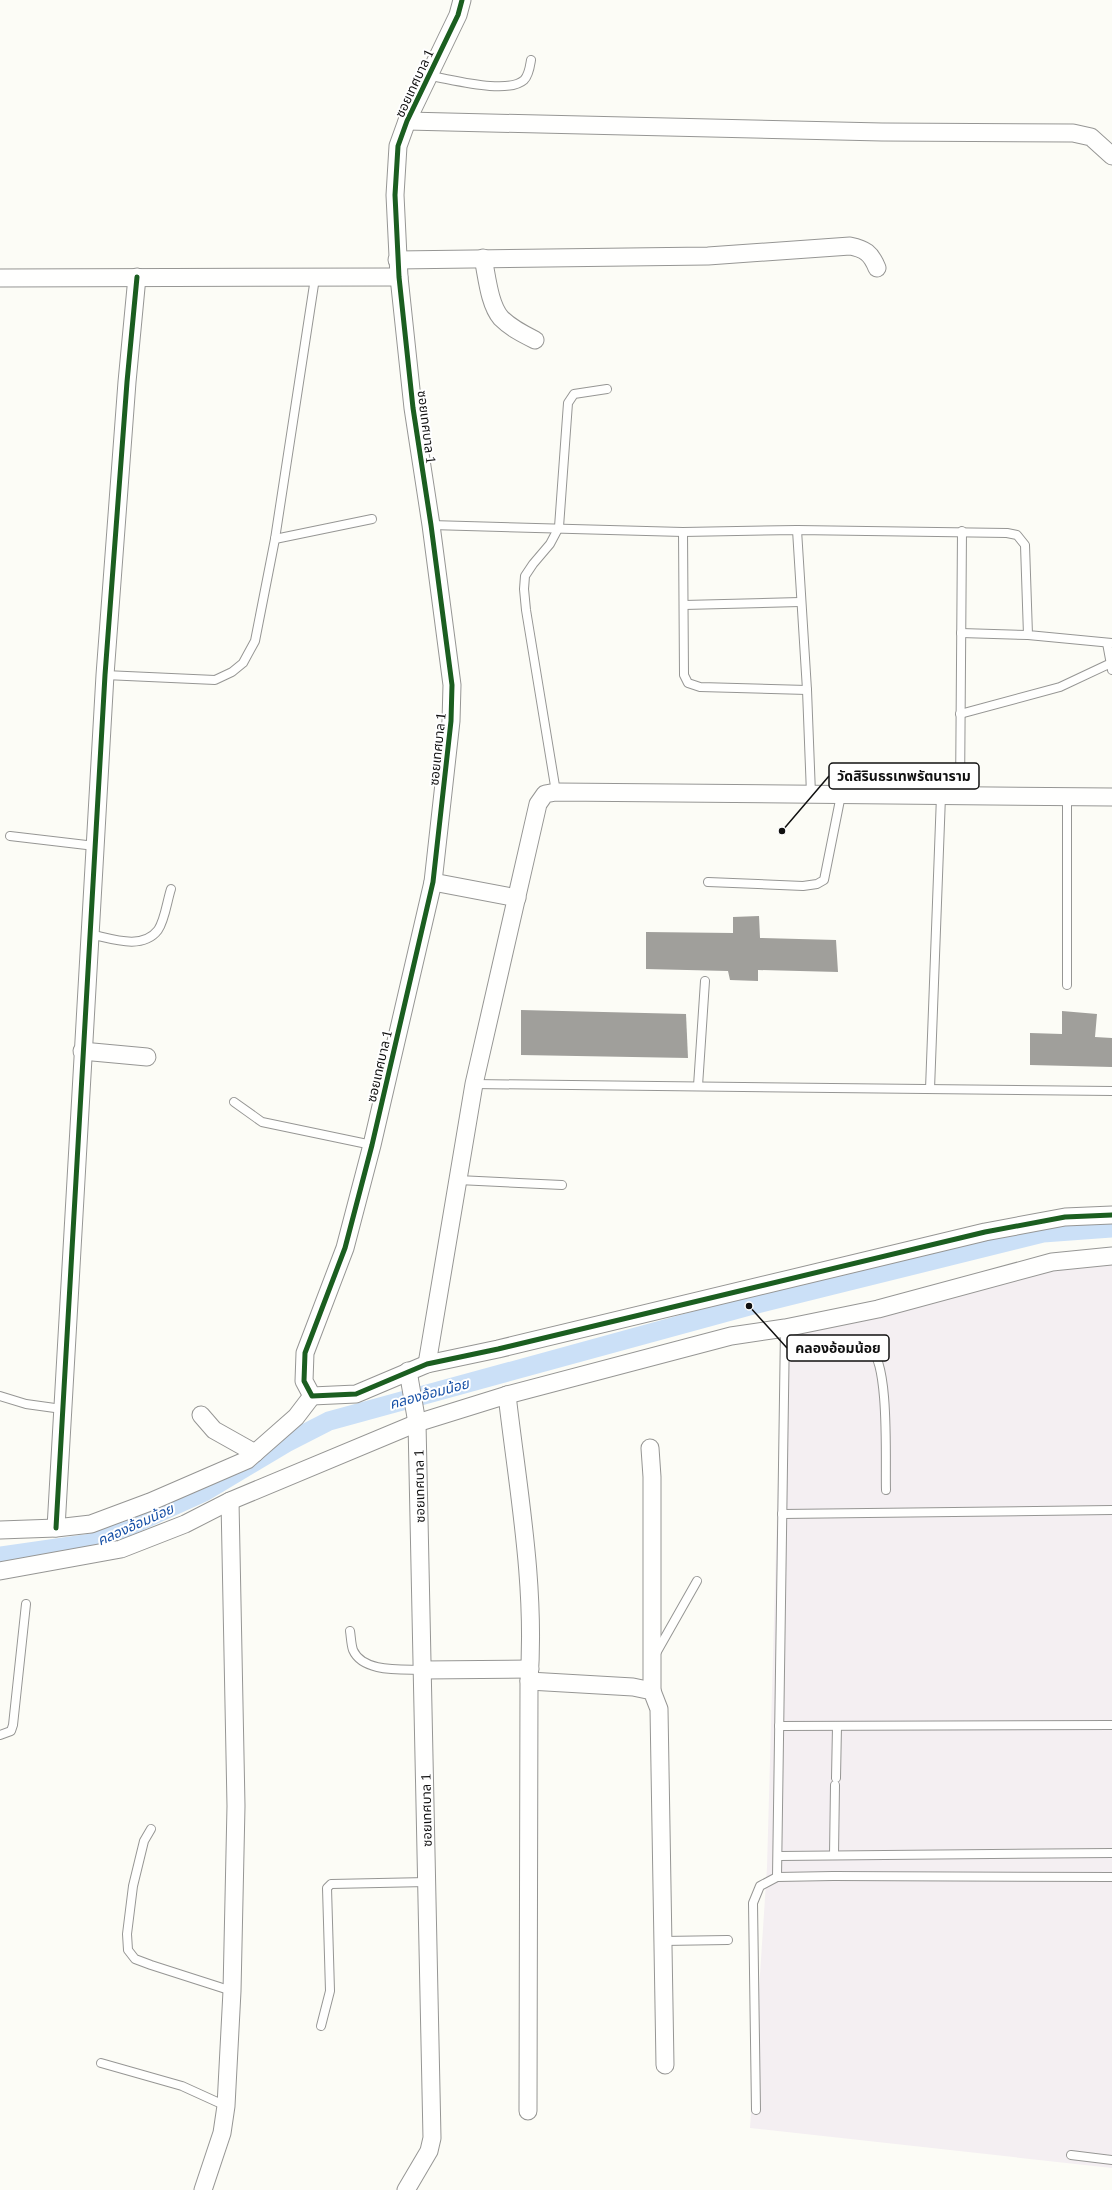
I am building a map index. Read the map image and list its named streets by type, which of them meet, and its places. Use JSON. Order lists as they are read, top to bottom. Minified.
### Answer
{"streets":{"street":["ซอยเทศบาล 1"]},"water":["คลองอ้อมน้อย"],"places":["วัดสิรินธรเทพรัตนาราม","คลองอ้อมน้อย"]}
